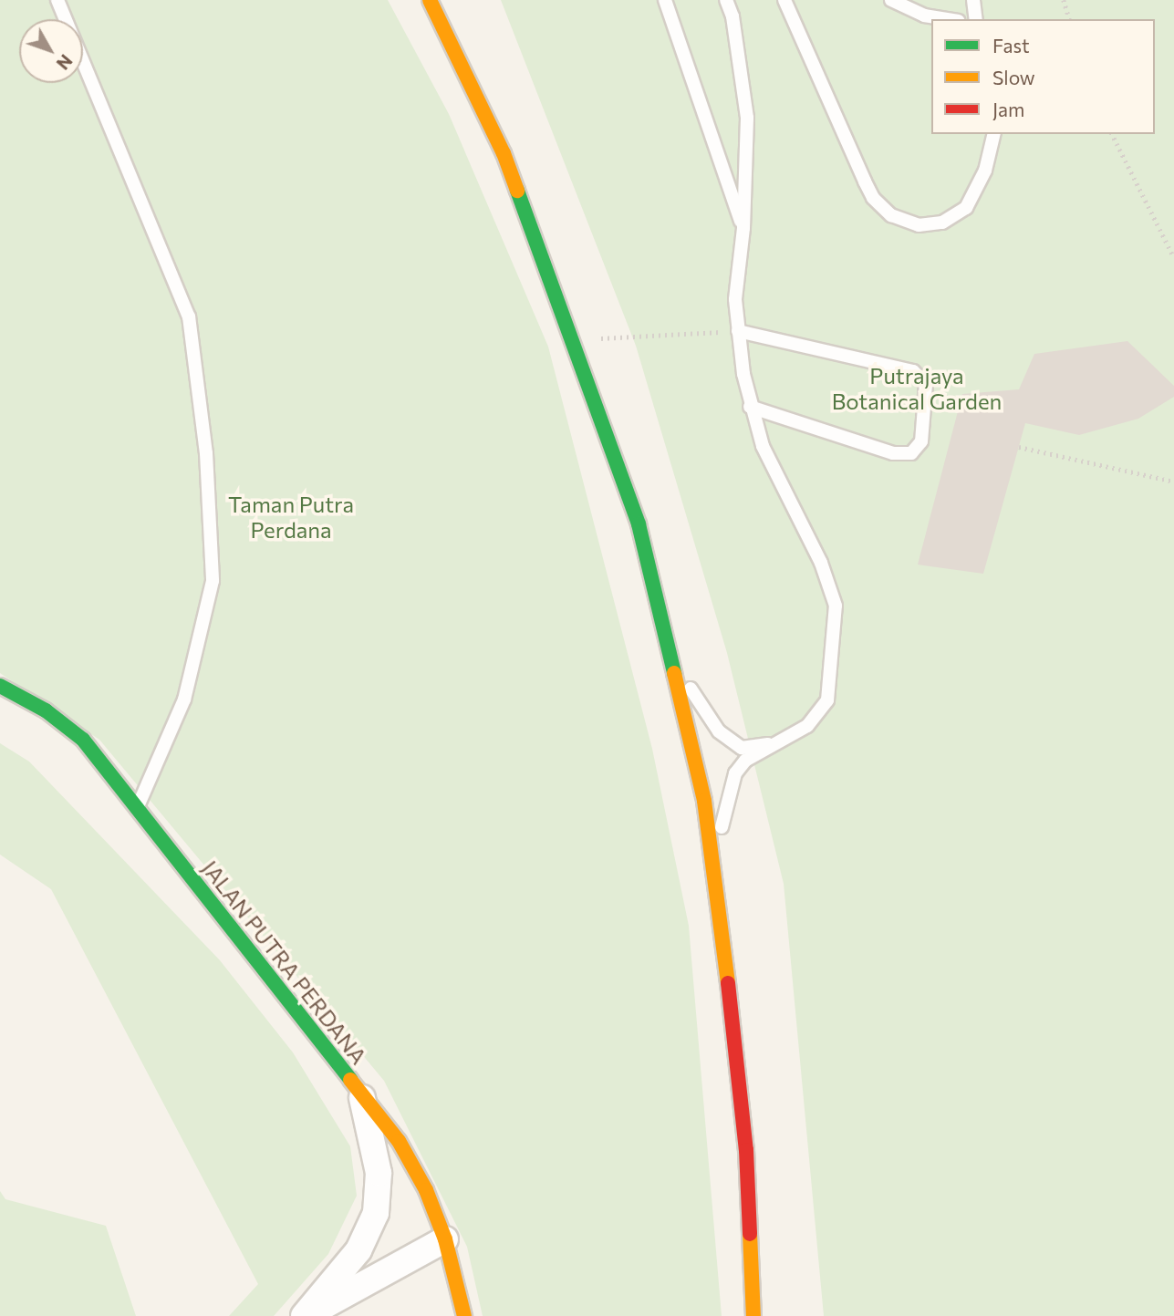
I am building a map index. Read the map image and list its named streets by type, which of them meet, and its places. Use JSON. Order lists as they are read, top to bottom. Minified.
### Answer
{"streets":{"main road":["JALAN PUTRA PERDANA"]},"parks":["Putrajaya Botanical Garden","Taman Putra Perdana"],"legend":["Fast","Slow","Jam"],"north":"bottom right"}
